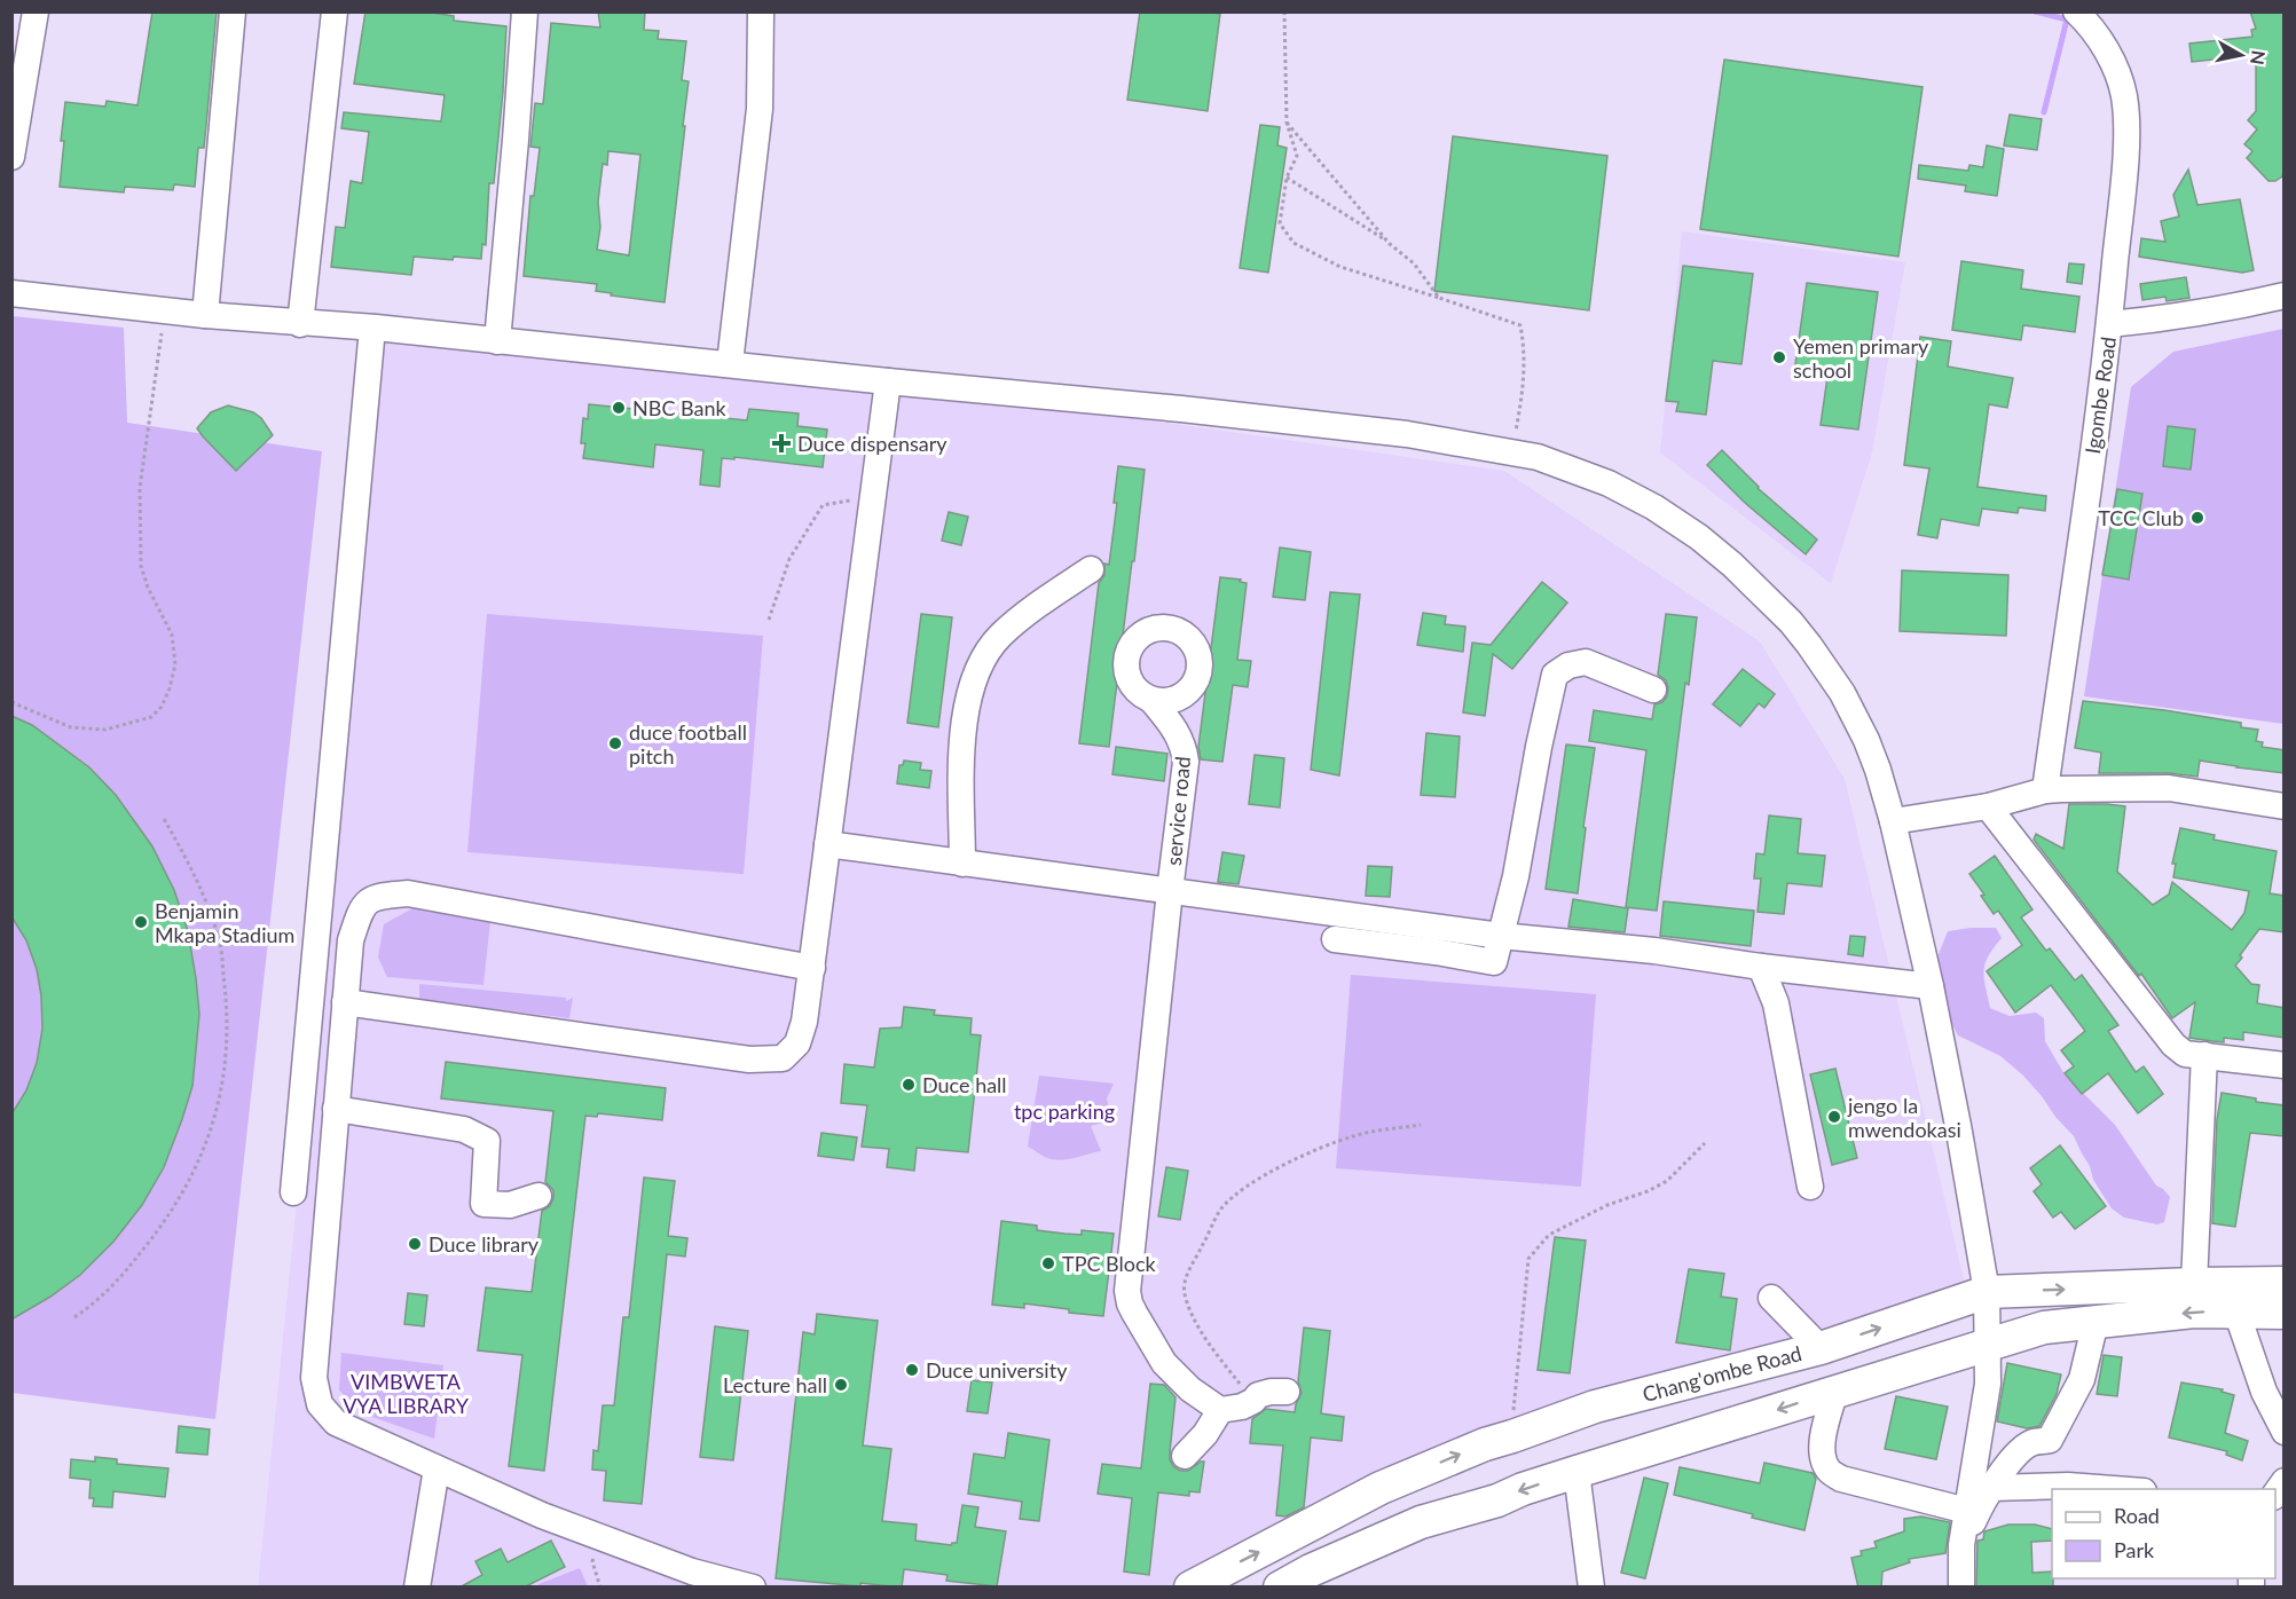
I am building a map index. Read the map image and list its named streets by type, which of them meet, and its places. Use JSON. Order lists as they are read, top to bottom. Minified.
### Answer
{"streets":{"main road":["Chang'ombe Road"],"street":["Igombe Road","service road"]},"parks":["tpc parking","VIMBWETA VYA LIBRARY"],"places":{"other":["Yemen primary school","NBC Bank","TCC Club","duce football pitch","Benjamin Mkapa Stadium","Duce hall","jengo la mwendokasi","Duce library","TPC Block","Duce university","Lecture hall"],"health":["Duce dispensary"]},"legend":["Road","Park"],"north":"right"}
